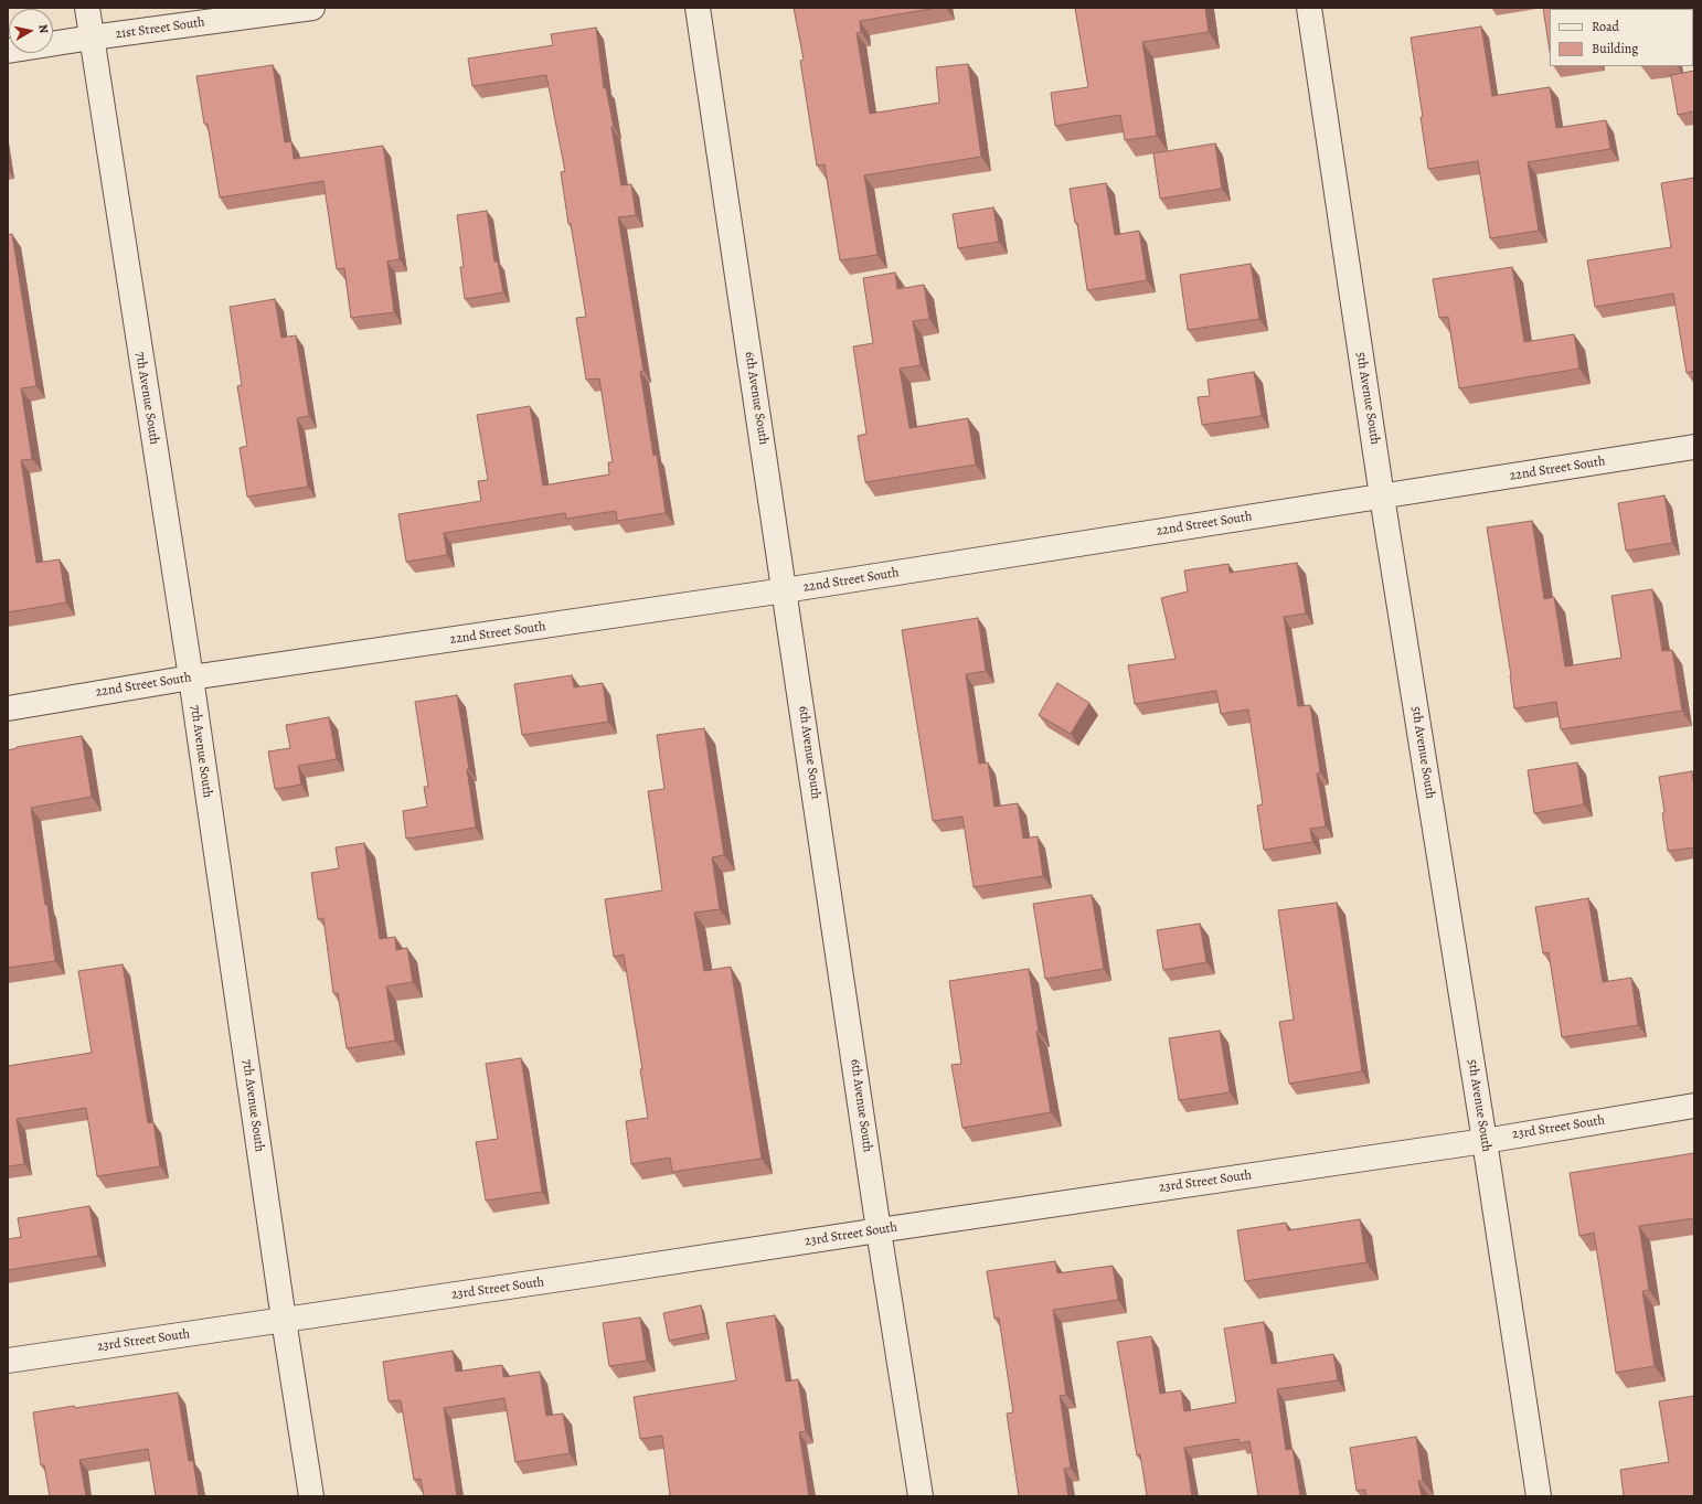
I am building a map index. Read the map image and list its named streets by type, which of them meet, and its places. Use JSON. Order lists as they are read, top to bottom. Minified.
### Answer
{"streets":{"street":["21st Street South","7th Avenue South","6th Avenue South","5th Avenue South","22nd Street South","23rd Street South"]},"crossings":[["21st Street South","7th Avenue South"],["7th Avenue South","22nd Street South"],["7th Avenue South","23rd Street South"],["6th Avenue South","22nd Street South"],["6th Avenue South","23rd Street South"],["5th Avenue South","22nd Street South"],["5th Avenue South","23rd Street South"]],"legend":["Road","Building"],"north":"right"}
